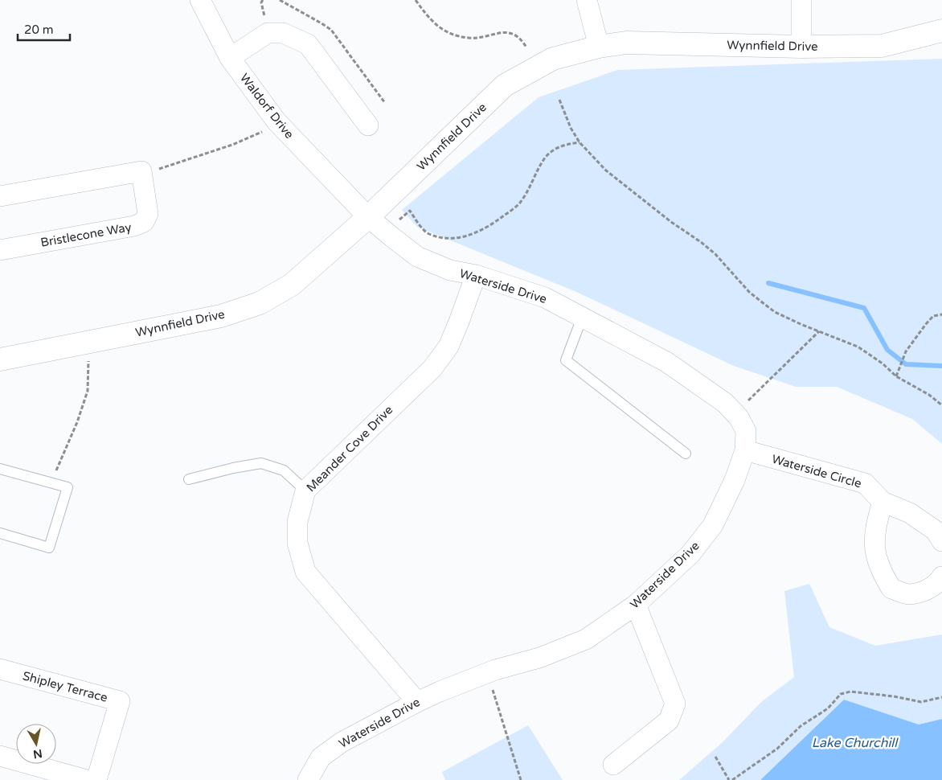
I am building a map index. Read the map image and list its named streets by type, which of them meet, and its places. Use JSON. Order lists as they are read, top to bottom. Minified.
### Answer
{"streets":{"street":["Wynnfield Drive","Waldorf Drive","Bristlecone Way","Waterside Drive","Meander Cove Drive","Waterside Circle","Shipley Terrace"]},"crossings":[["Wynnfield Drive","Waldorf Drive"],["Wynnfield Drive","Waterside Drive"],["Waldorf Drive","Waterside Drive"],["Waterside Drive","Meander Cove Drive"],["Waterside Drive","Waterside Circle"]],"water":["Lake Churchill"],"scale_bar":"20 m","north":"bottom"}
